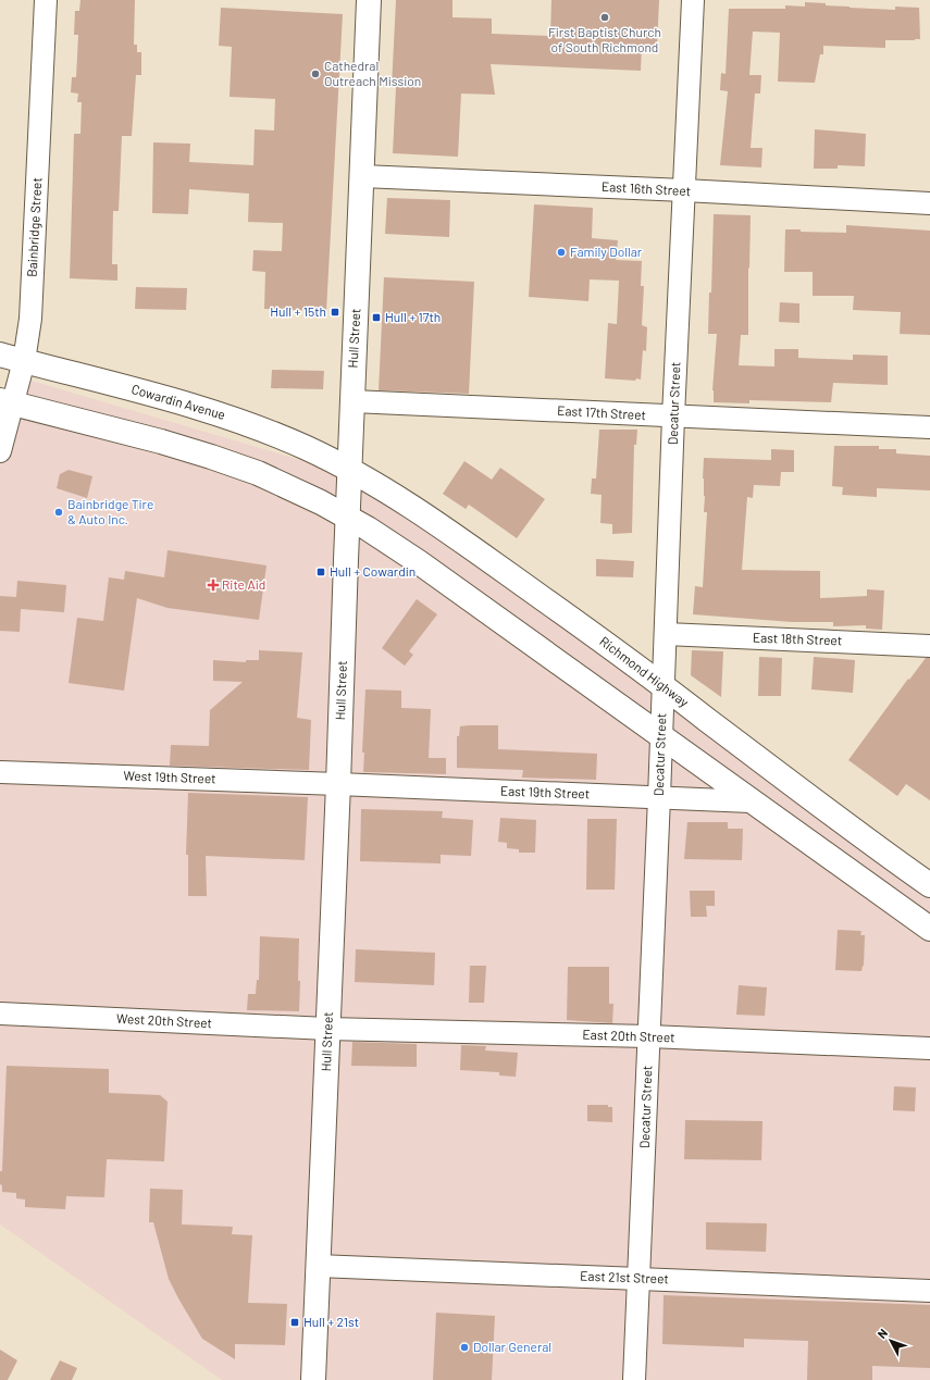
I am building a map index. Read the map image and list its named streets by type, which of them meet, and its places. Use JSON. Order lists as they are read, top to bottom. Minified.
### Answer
{"streets":{"main road":["Hull Street","Cowardin Avenue","Richmond Highway"],"street":["East 16th Street","Bainbridge Street","Decatur Street","East 17th Street","East 18th Street","West 19th Street","East 19th Street","West 20th Street","East 20th Street","East 21st Street"]},"crossings":[["East 16th Street","Hull Street"],["East 16th Street","Decatur Street"],["Bainbridge Street","Cowardin Avenue"],["Hull Street","Cowardin Avenue"],["Hull Street","East 17th Street"],["Hull Street","Richmond Highway"],["Hull Street","West 19th Street"],["Hull Street","East 19th Street"],["Hull Street","West 20th Street"],["Hull Street","East 20th Street"],["Hull Street","East 21st Street"],["Cowardin Avenue","Richmond Highway"],["Decatur Street","East 17th Street"],["Decatur Street","East 18th Street"],["Decatur Street","Richmond Highway"],["Decatur Street","East 19th Street"],["Decatur Street","East 20th Street"],["Decatur Street","East 21st Street"],["West 19th Street","East 19th Street"],["West 20th Street","East 20th Street"]],"places":{"other":["First Baptist Church of South Richmond","Cathedral Outreach Mission","Family Dollar","Bainbridge Tire & Auto Inc.","Dollar General"],"transit":["Hull + 15th","Hull + 17th","Hull + Cowardin","Hull + 21st"],"health":["Rite Aid"]},"north":"top left"}
